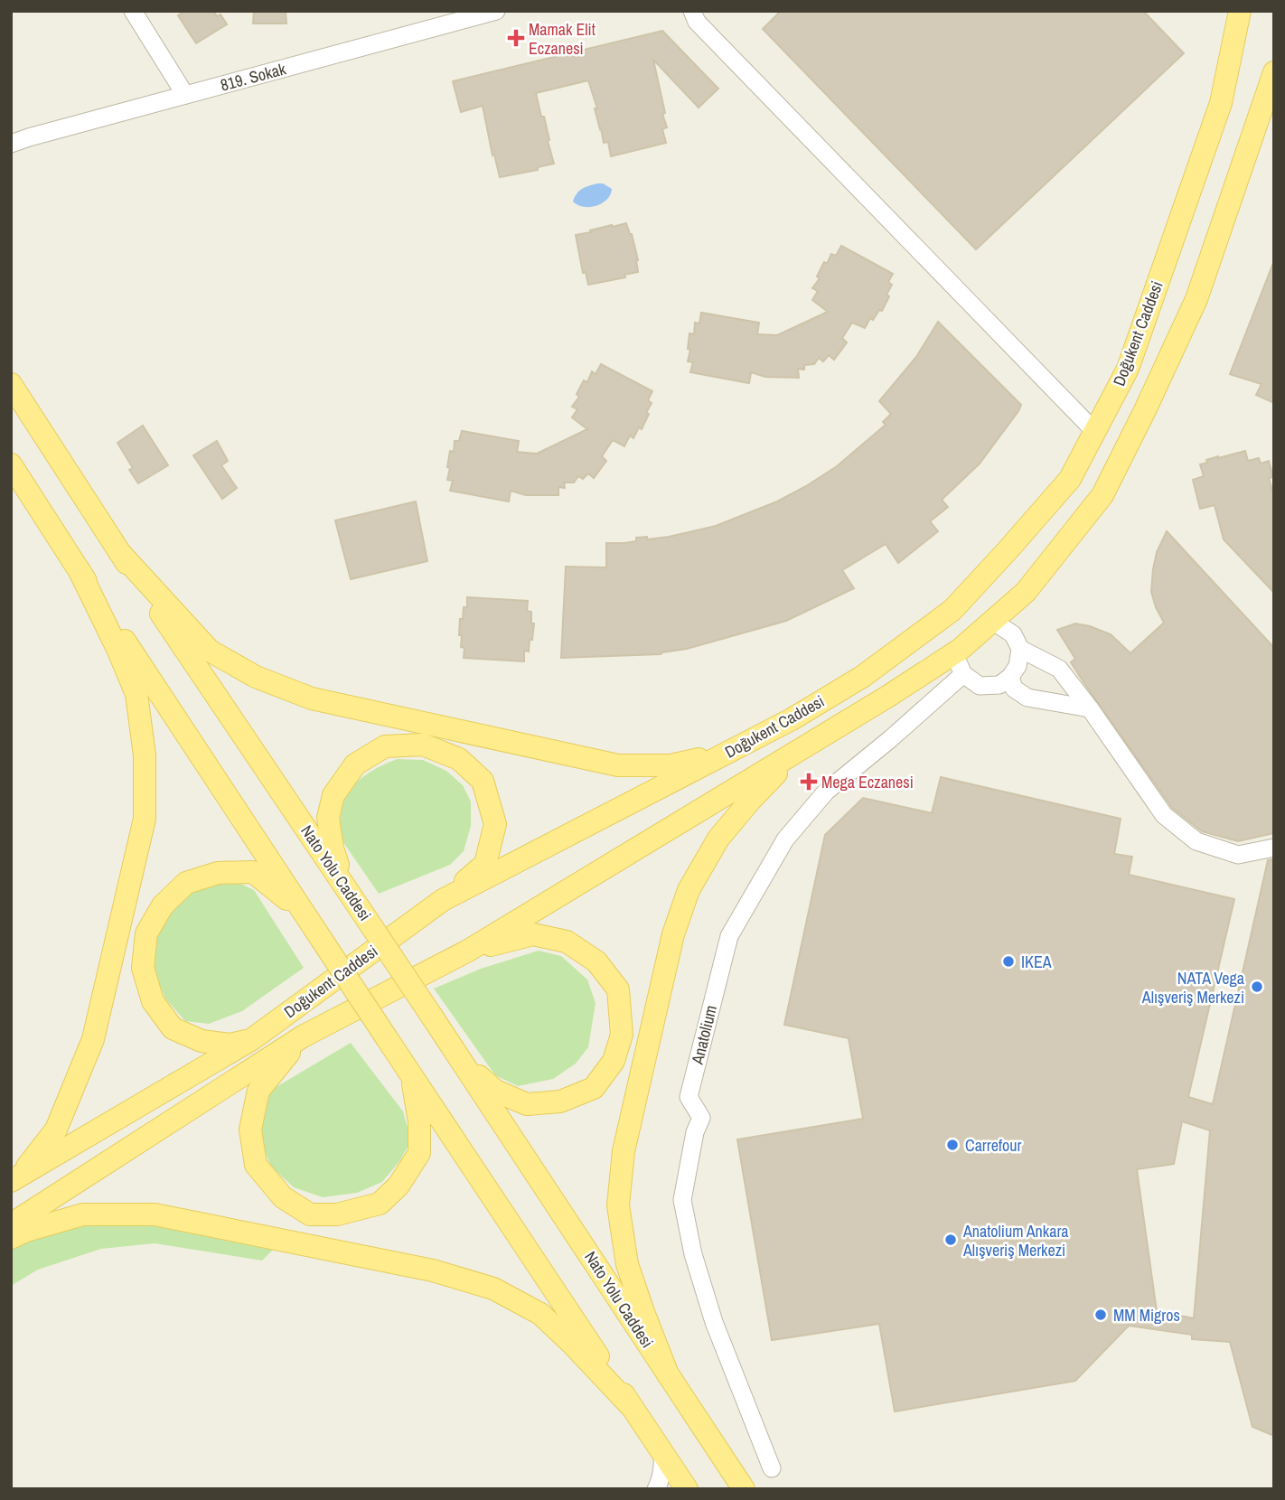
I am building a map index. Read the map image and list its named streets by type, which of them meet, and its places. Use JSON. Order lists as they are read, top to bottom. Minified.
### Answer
{"streets":{"main road":["Doğukent Caddesi","Nato Yolu Caddesi"],"street":["819. Sokak","Anatolium"]},"crossings":[["Doğukent Caddesi","Anatolium"]],"places":{"health":["Mamak Elit Eczanesi","Mega Eczanesi"],"other":["IKEA","NATA Vega Alışveriş Merkezi","Carrefour","Anatolium Ankara Alışveriş Merkezi","MM Migros"]}}
